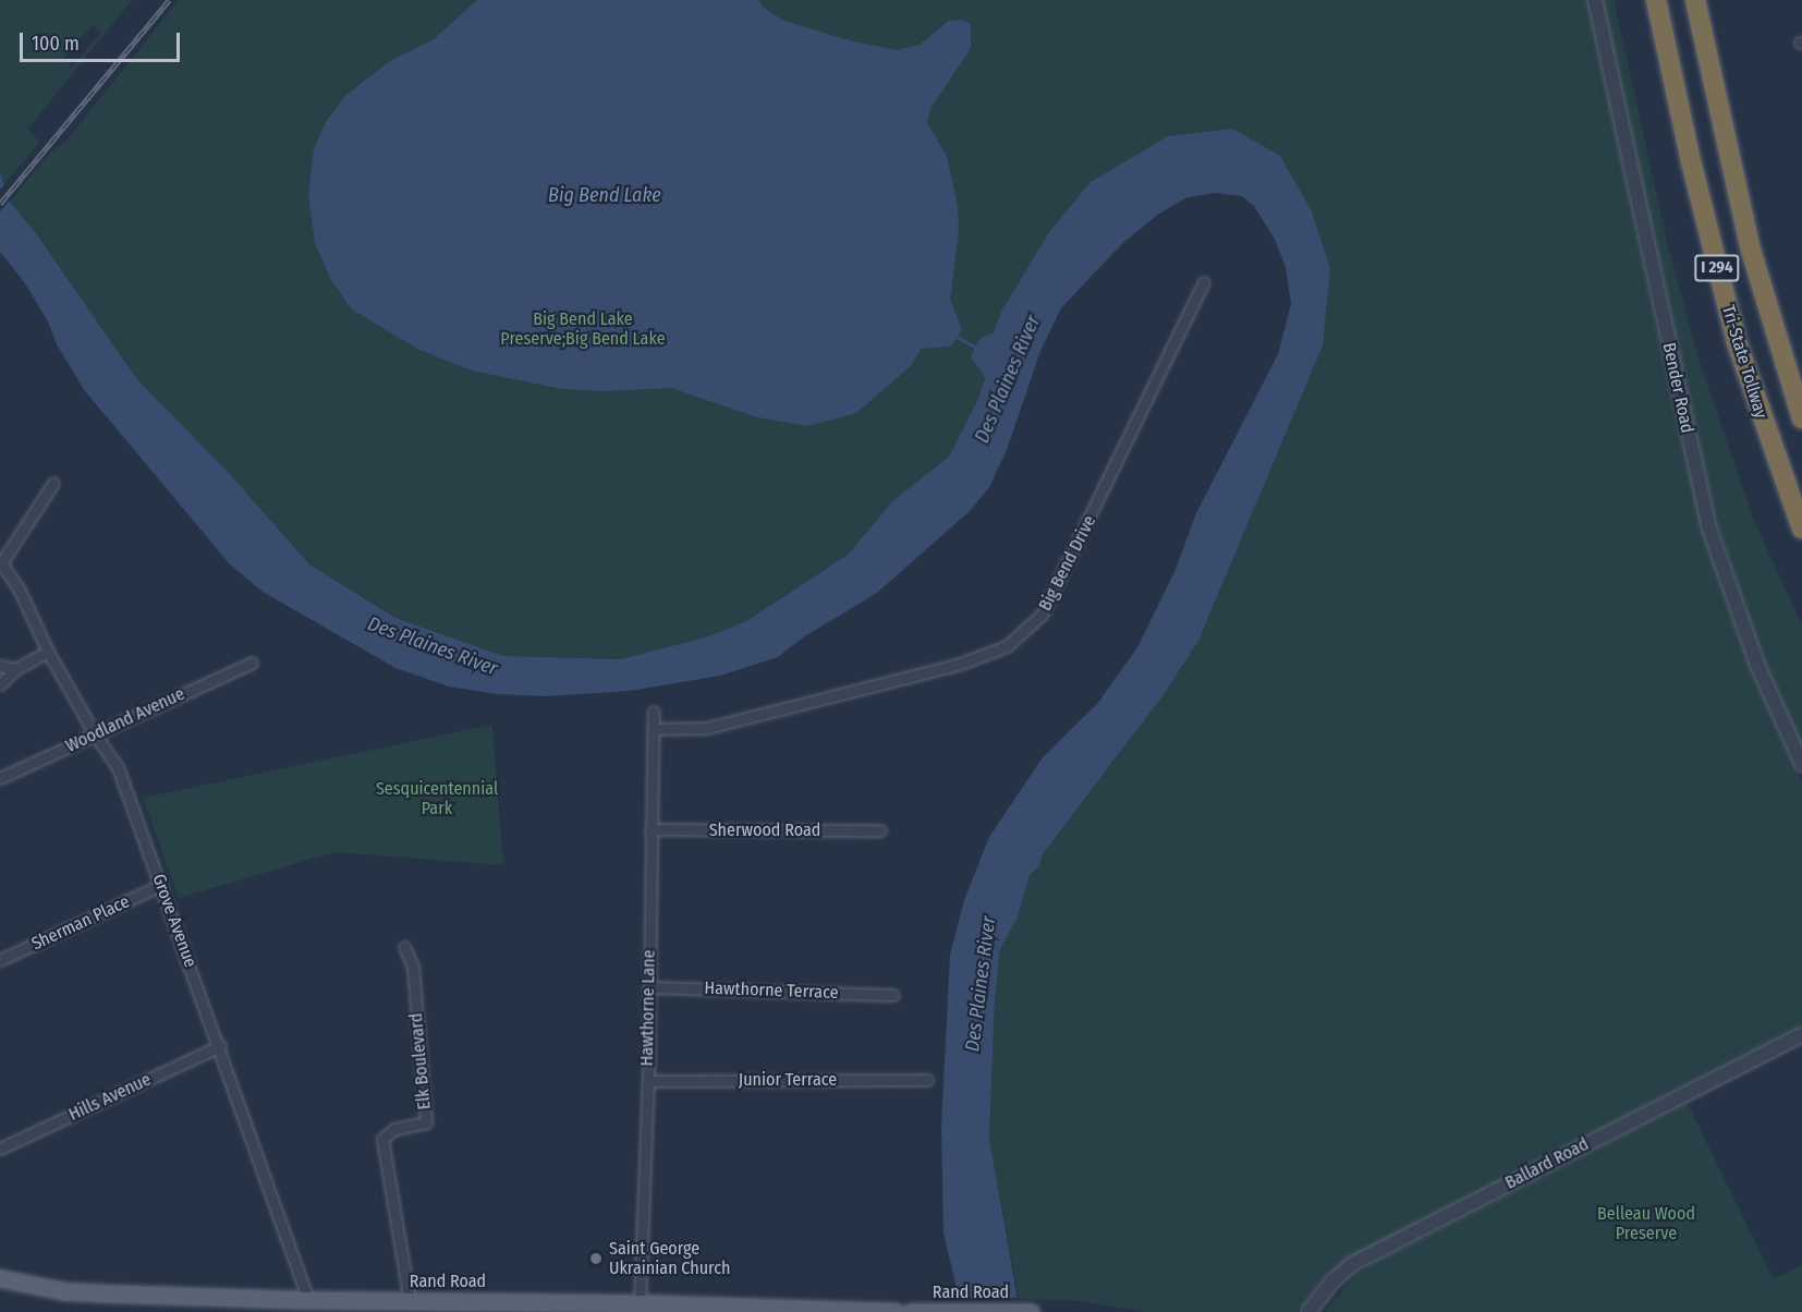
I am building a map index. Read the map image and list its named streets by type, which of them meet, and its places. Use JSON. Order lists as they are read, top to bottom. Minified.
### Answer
{"streets":{"highway":["I 294","Tri-State Tollway"],"main road":["Rand Road"],"street":["Bender Road","Big Bend Drive","Woodland Avenue","Sherwood Road","Grove Avenue","Sherman Place","Hawthorne Terrace","Hawthorne Lane","Elk Boulevard","Junior Terrace","Hills Avenue","Ballard Road"]},"crossings":[["Big Bend Drive","Hawthorne Lane"],["Woodland Avenue","Grove Avenue"],["Sherwood Road","Hawthorne Lane"],["Grove Avenue","Sherman Place"],["Grove Avenue","Hills Avenue"],["Grove Avenue","Rand Road"],["Hawthorne Terrace","Hawthorne Lane"],["Hawthorne Lane","Junior Terrace"],["Hawthorne Lane","Rand Road"],["Elk Boulevard","Rand Road"]],"water":["Big Bend Lake","Des Plaines River"],"parks":["Big Bend Lake Preserve;Big Bend Lake","Sesquicentennial Park","Belleau Wood Preserve"],"places":["Saint George Ukrainian Church"],"scale_bar":"100 m"}
